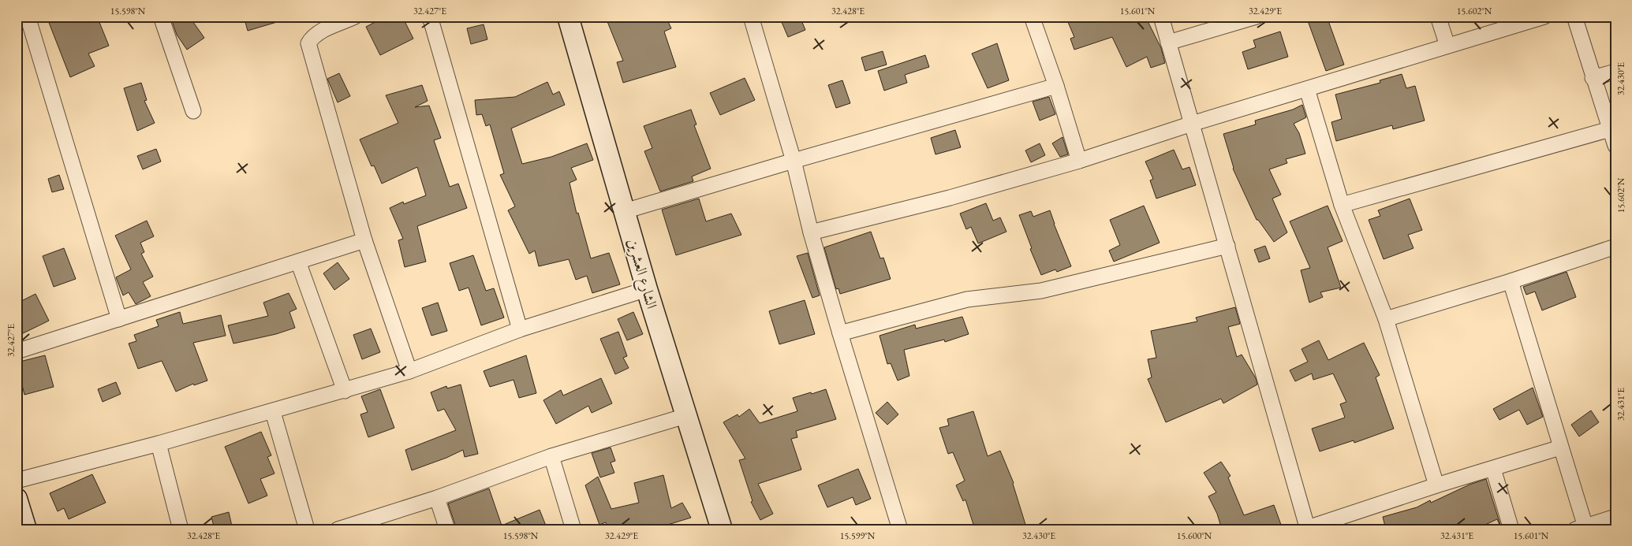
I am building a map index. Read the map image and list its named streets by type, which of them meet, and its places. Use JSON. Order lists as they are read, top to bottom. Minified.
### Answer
{"streets":{"street":["الشارع العشرين"]},"coordinates":["15.598°N","32.427°E","32.428°E","15.601°N","32.429°E","15.602°N","32.430°E","32.431°E","15.599°N","15.600°N"]}
